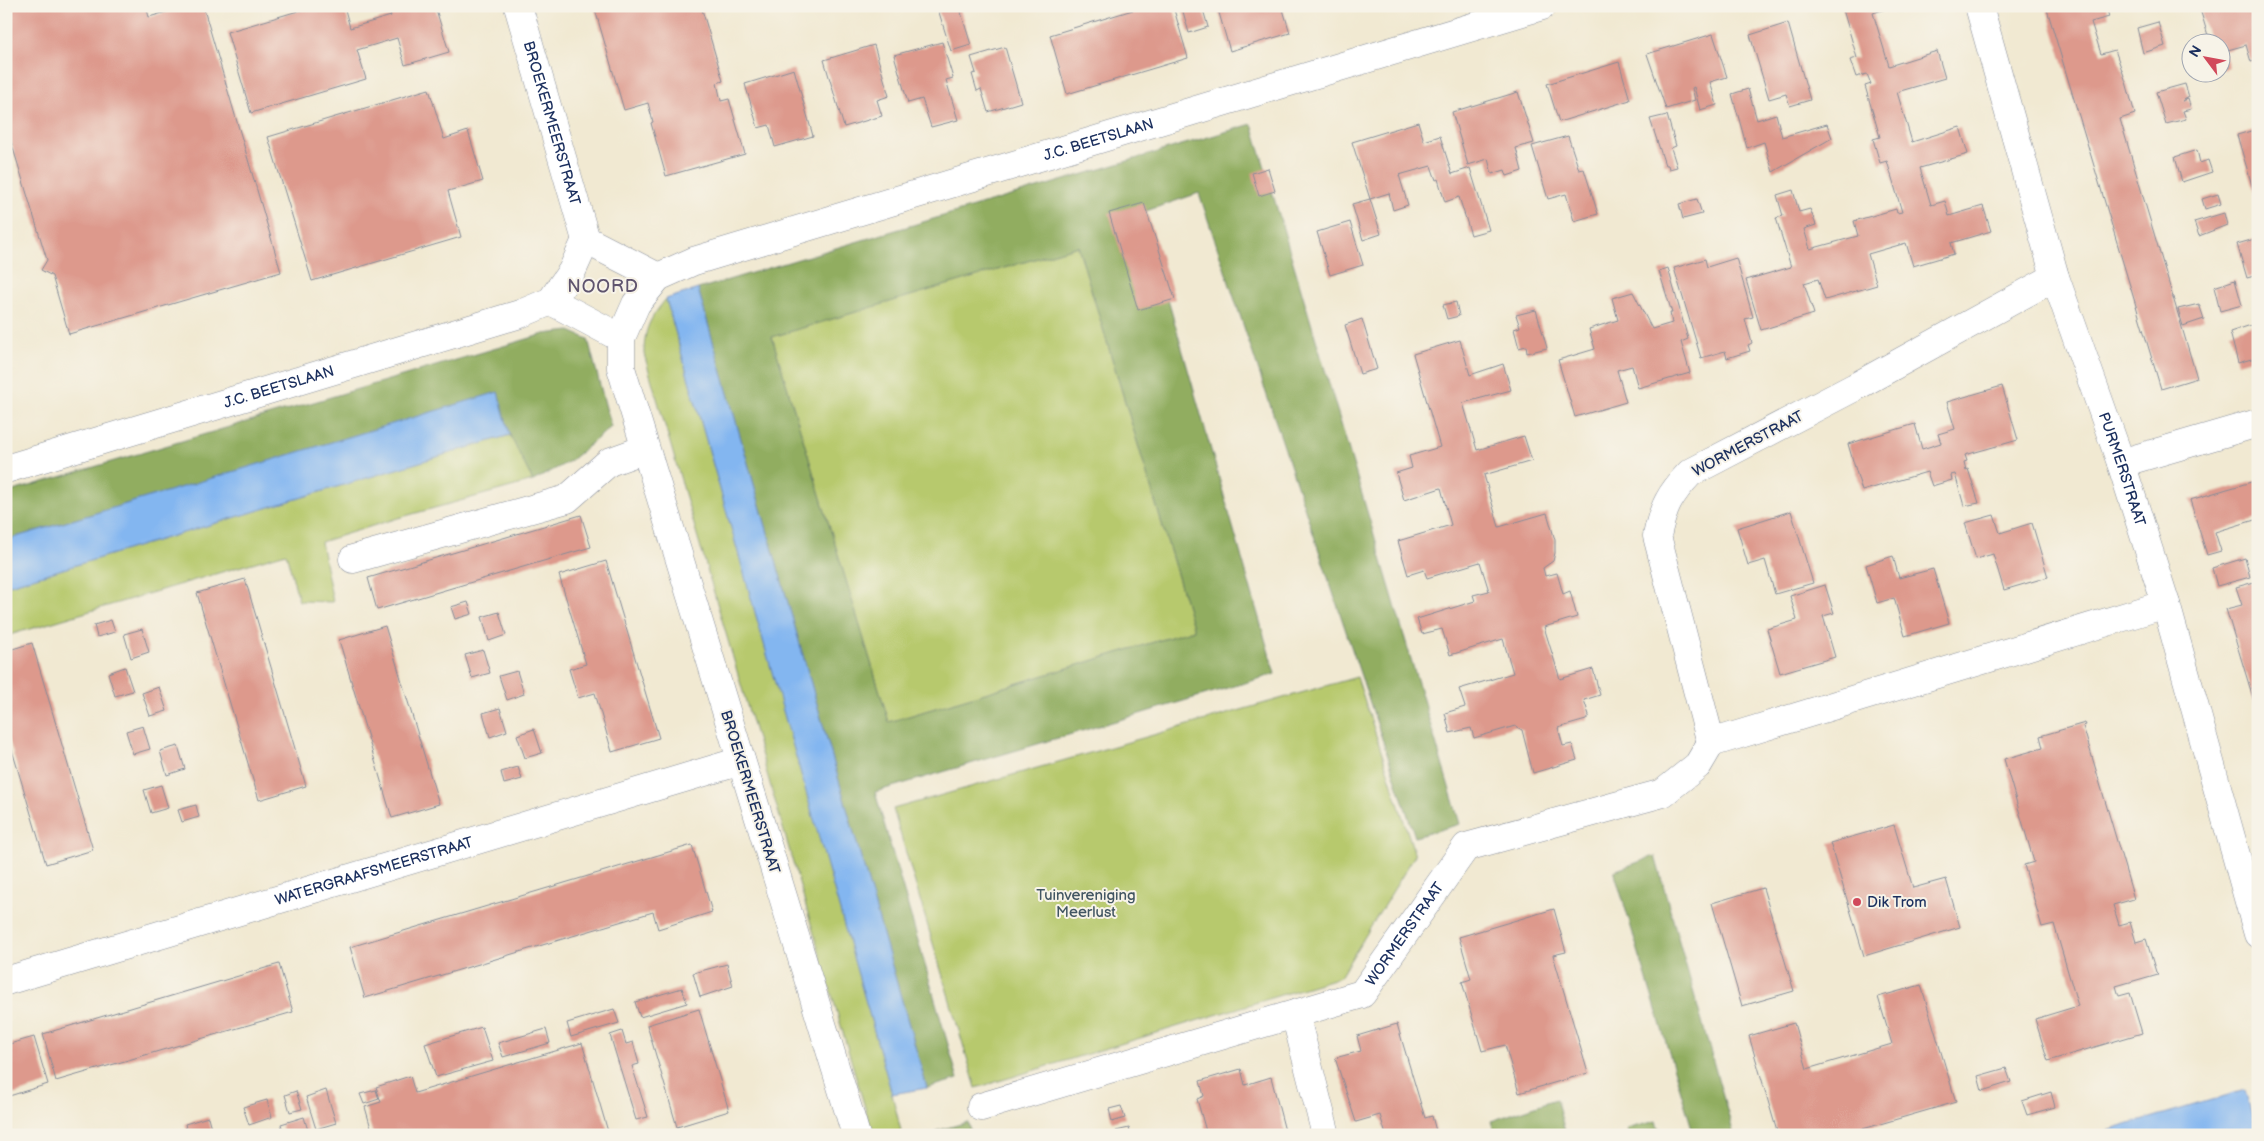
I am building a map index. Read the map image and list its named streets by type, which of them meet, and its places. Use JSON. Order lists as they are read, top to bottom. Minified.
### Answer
{"streets":{"street":["BROEKERMEERSTRAAT","J.C. BEETSLAAN","WORMERSTRAAT","PURMERSTRAAT","WATERGRAAFSMEERSTRAAT"]},"crossings":[["BROEKERMEERSTRAAT","WATERGRAAFSMEERSTRAAT"],["WORMERSTRAAT","PURMERSTRAAT"]],"districts":["NOORD"],"parks":["Tuinvereniging Meerlust"],"places":["Dik Trom"],"north":"top left"}
